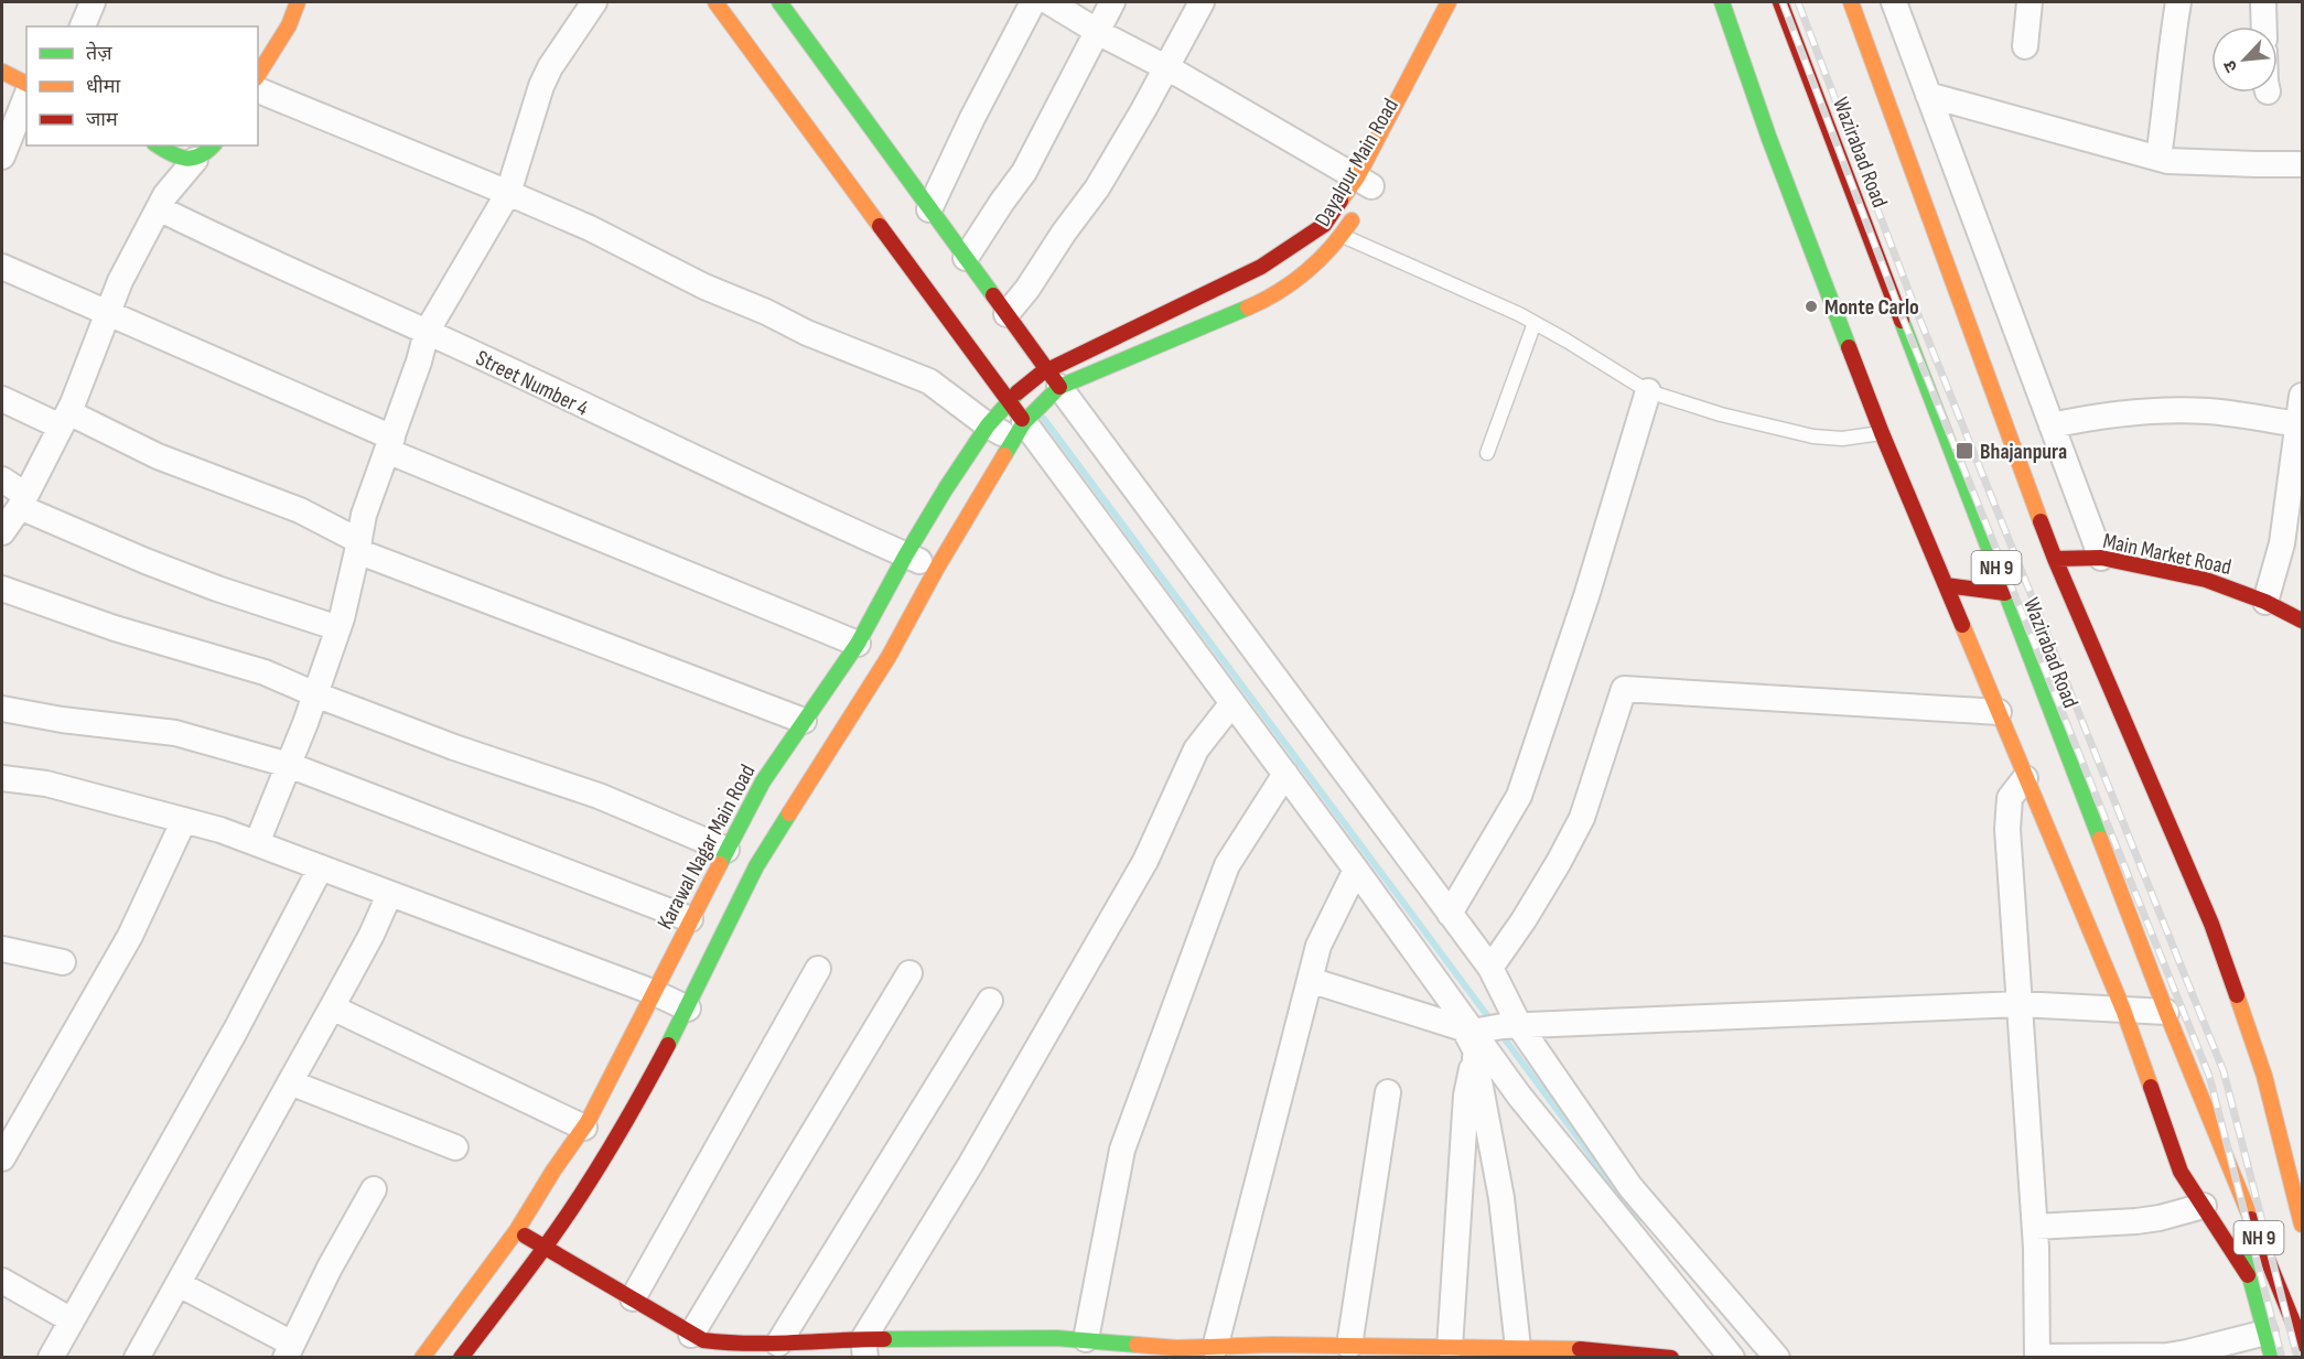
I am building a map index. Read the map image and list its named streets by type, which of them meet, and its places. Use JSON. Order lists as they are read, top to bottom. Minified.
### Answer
{"streets":{"main road":["Wazirabad Road","Dayalpur Main Road","Main Market Road","NH 9","Karawal Nagar Main Road"],"street":["Street Number 4"]},"crossings":[["Wazirabad Road","Main Market Road"],["Street Number 4","Karawal Nagar Main Road"]],"places":{"other":["Monte Carlo"],"transit":["Bhajanpura"]},"legend":["तेज़","धीमा","जाम"],"north":"bottom left"}
